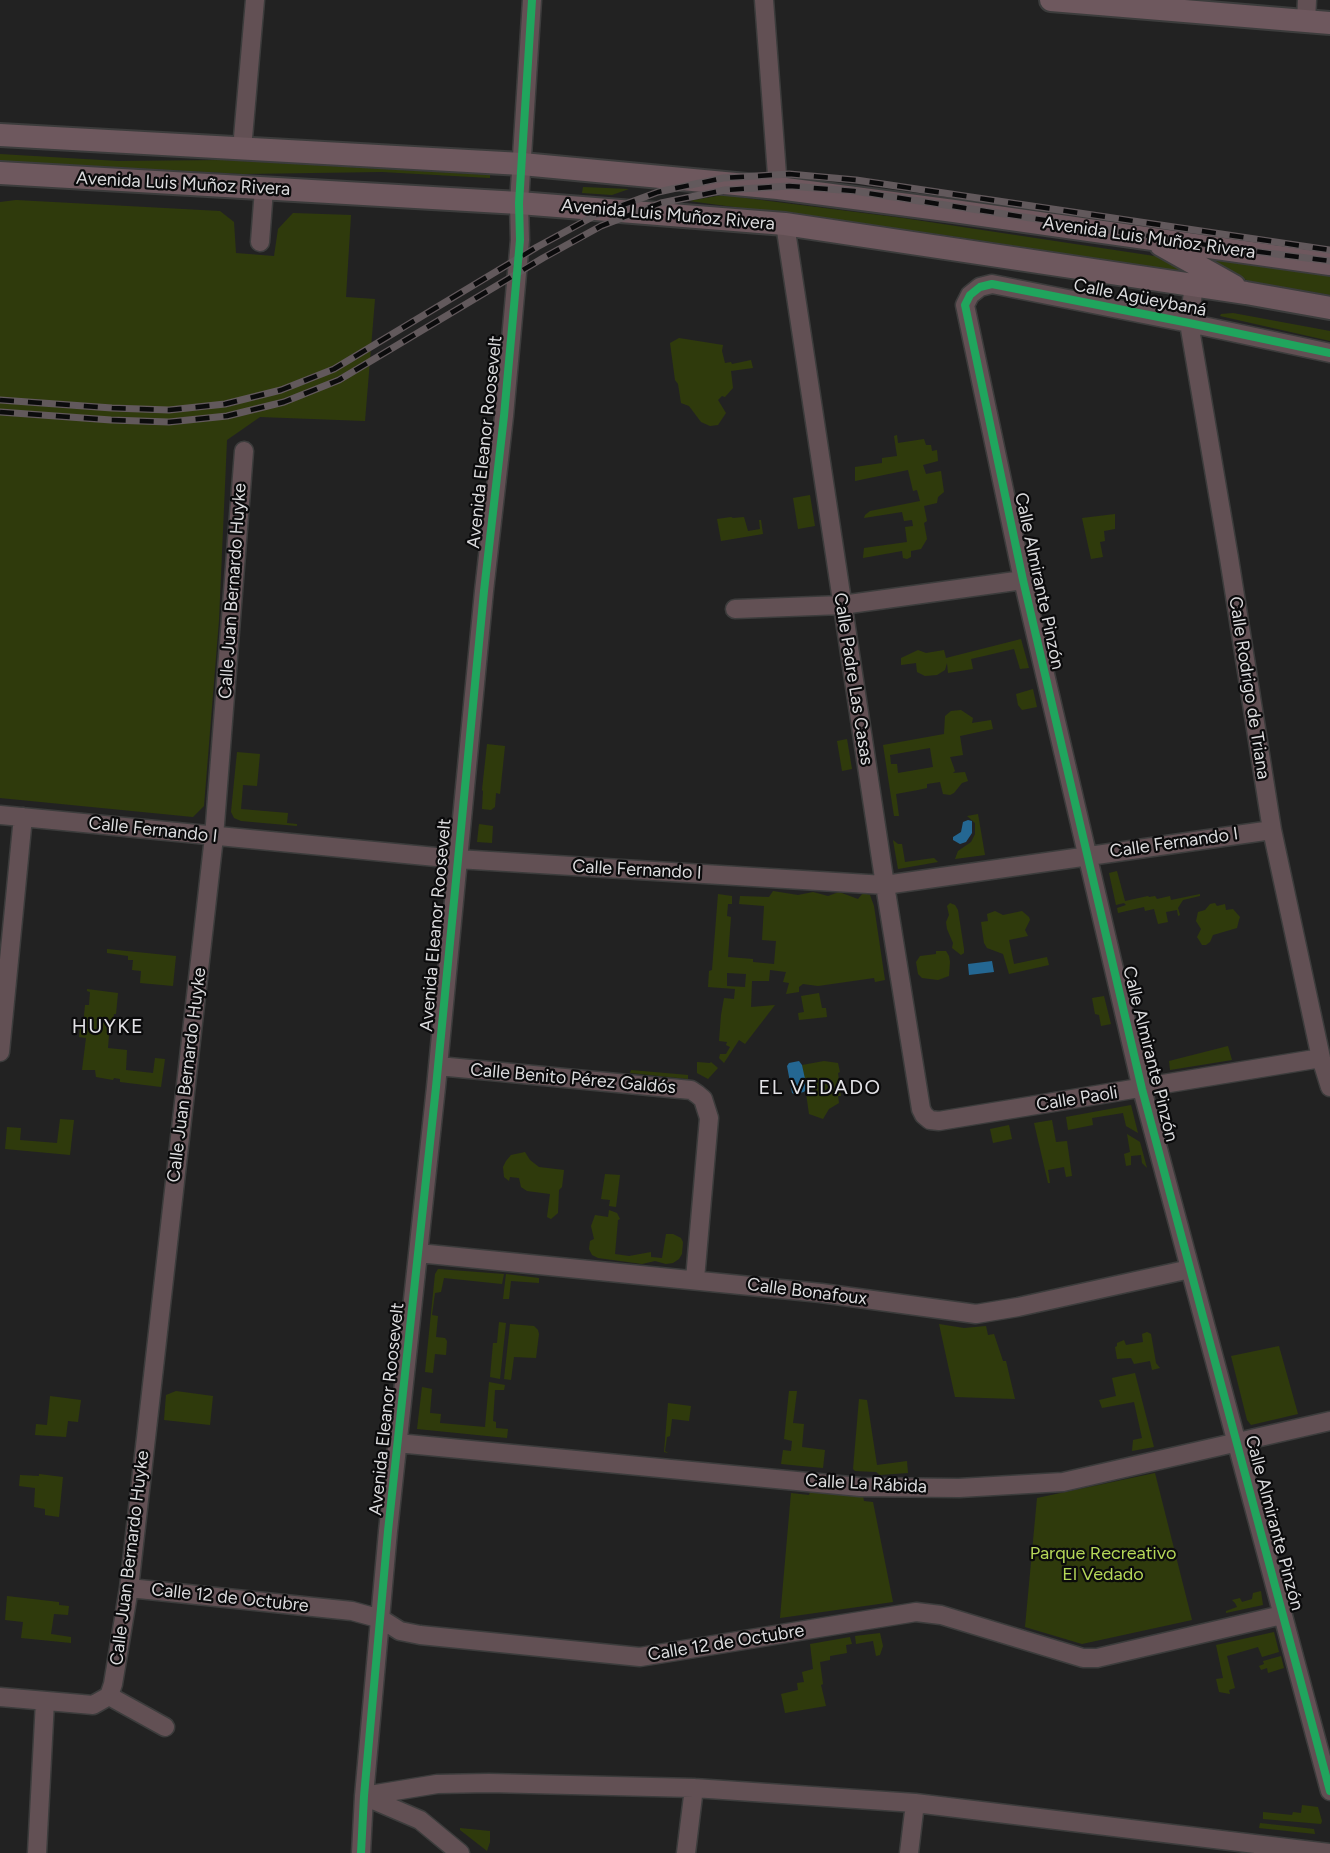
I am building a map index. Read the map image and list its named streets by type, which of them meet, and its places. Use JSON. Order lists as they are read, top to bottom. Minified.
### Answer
{"streets":{"main road":["Avenida Luis Muñoz Rivera"],"street":["Calle Agüeybaná","Avenida Eleanor Roosevelt","Calle Almirante Pinzón","Calle Juan Bernardo Huyke","Calle Padre Las Casas","Calle Rodrigo de Triana","Calle Fernando I","Calle Benito Pérez Galdós","Calle Paoli","Calle Bonafoux","Calle La Rábida","Calle 12 de Octubre"]},"crossings":[["Avenida Luis Muñoz Rivera","Avenida Eleanor Roosevelt"],["Avenida Luis Muñoz Rivera","Calle Padre Las Casas"],["Avenida Luis Muñoz Rivera","Calle Rodrigo de Triana"],["Calle Agüeybaná","Calle Almirante Pinzón"],["Calle Agüeybaná","Calle Rodrigo de Triana"],["Avenida Eleanor Roosevelt","Calle Fernando I"],["Avenida Eleanor Roosevelt","Calle Benito Pérez Galdós"],["Avenida Eleanor Roosevelt","Calle Bonafoux"],["Avenida Eleanor Roosevelt","Calle La Rábida"],["Avenida Eleanor Roosevelt","Calle 12 de Octubre"],["Calle Almirante Pinzón","Calle Fernando I"],["Calle Almirante Pinzón","Calle Paoli"],["Calle Almirante Pinzón","Calle Bonafoux"],["Calle Almirante Pinzón","Calle La Rábida"],["Calle Almirante Pinzón","Calle 12 de Octubre"],["Calle Juan Bernardo Huyke","Calle Fernando I"],["Calle Juan Bernardo Huyke","Calle 12 de Octubre"],["Calle Padre Las Casas","Calle Fernando I"],["Calle Padre Las Casas","Calle Paoli"],["Calle Rodrigo de Triana","Calle Fernando I"],["Calle Rodrigo de Triana","Calle Paoli"],["Calle Benito Pérez Galdós","Calle Bonafoux"]],"districts":["HUYKE","EL VEDADO"],"parks":["Parque Recreativo El Vedado"]}
